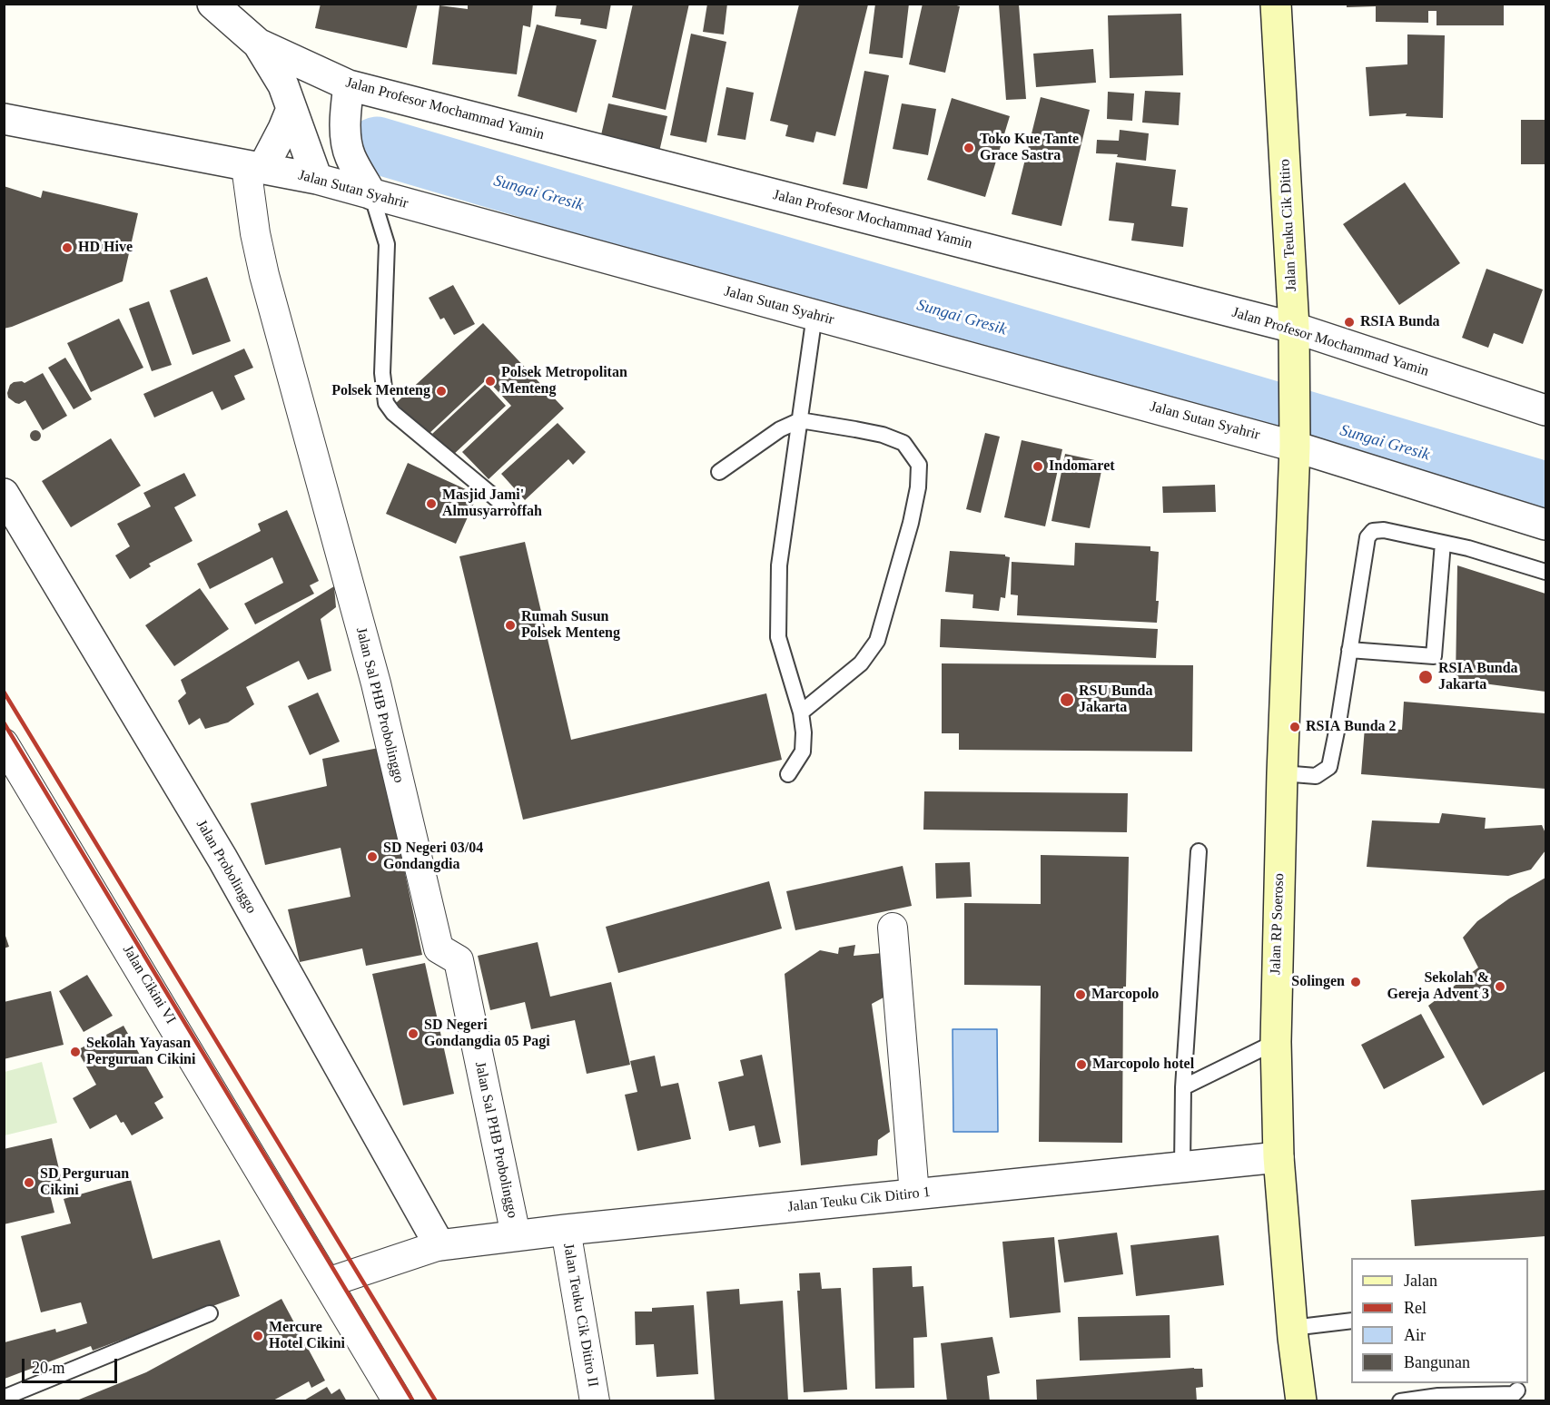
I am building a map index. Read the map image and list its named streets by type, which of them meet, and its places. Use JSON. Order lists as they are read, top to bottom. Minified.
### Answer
{"streets":{"main road":["Jalan Teuku Cik Ditiro","Jalan RP Soeroso"],"street":["Jalan Profesor Mochammad Yamin","Jalan Sutan Syahrir","Jalan Sal PHB Probolinggo","Jalan Probolinggo","Jalan Cikini VI","Jalan Teuku Cik Ditiro 1","Jalan Teuku Cik Ditiro II"]},"crossings":[["Jalan Profesor Mochammad Yamin","Jalan Teuku Cik Ditiro"],["Jalan Sutan Syahrir","Jalan Teuku Cik Ditiro"],["Jalan Sutan Syahrir","Jalan Sal PHB Probolinggo"],["Jalan Sutan Syahrir","Jalan RP Soeroso"],["Jalan Teuku Cik Ditiro","Jalan RP Soeroso"],["Jalan Sal PHB Probolinggo","Jalan Teuku Cik Ditiro 1"],["Jalan Probolinggo","Jalan Teuku Cik Ditiro 1"],["Jalan RP Soeroso","Jalan Teuku Cik Ditiro 1"],["Jalan Teuku Cik Ditiro 1","Jalan Teuku Cik Ditiro II"]],"water":["Sungai Gresik"],"places":["Toko Kue Tante Grace Sastra","HD Hive","RSIA Bunda","Polsek Metropolitan Menteng","Polsek Menteng","Indomaret","Masjid Jami' Almusyarroffah","Rumah Susun Polsek Menteng","RSIA Bunda Jakarta","RSU Bunda Jakarta","RSIA Bunda 2","SD Negeri 03/04 Gondangdia","Solingen","Sekolah & Gereja Advent 3","Marcopolo","SD Negeri Gondangdia 05 Pagi","Sekolah Yayasan Perguruan Cikini","Marcopolo hotel","SD Perguruan Cikini","Mercure Hotel Cikini"],"legend":["Jalan","Rel","Air","Bangunan"],"scale_bar":"20 m"}
